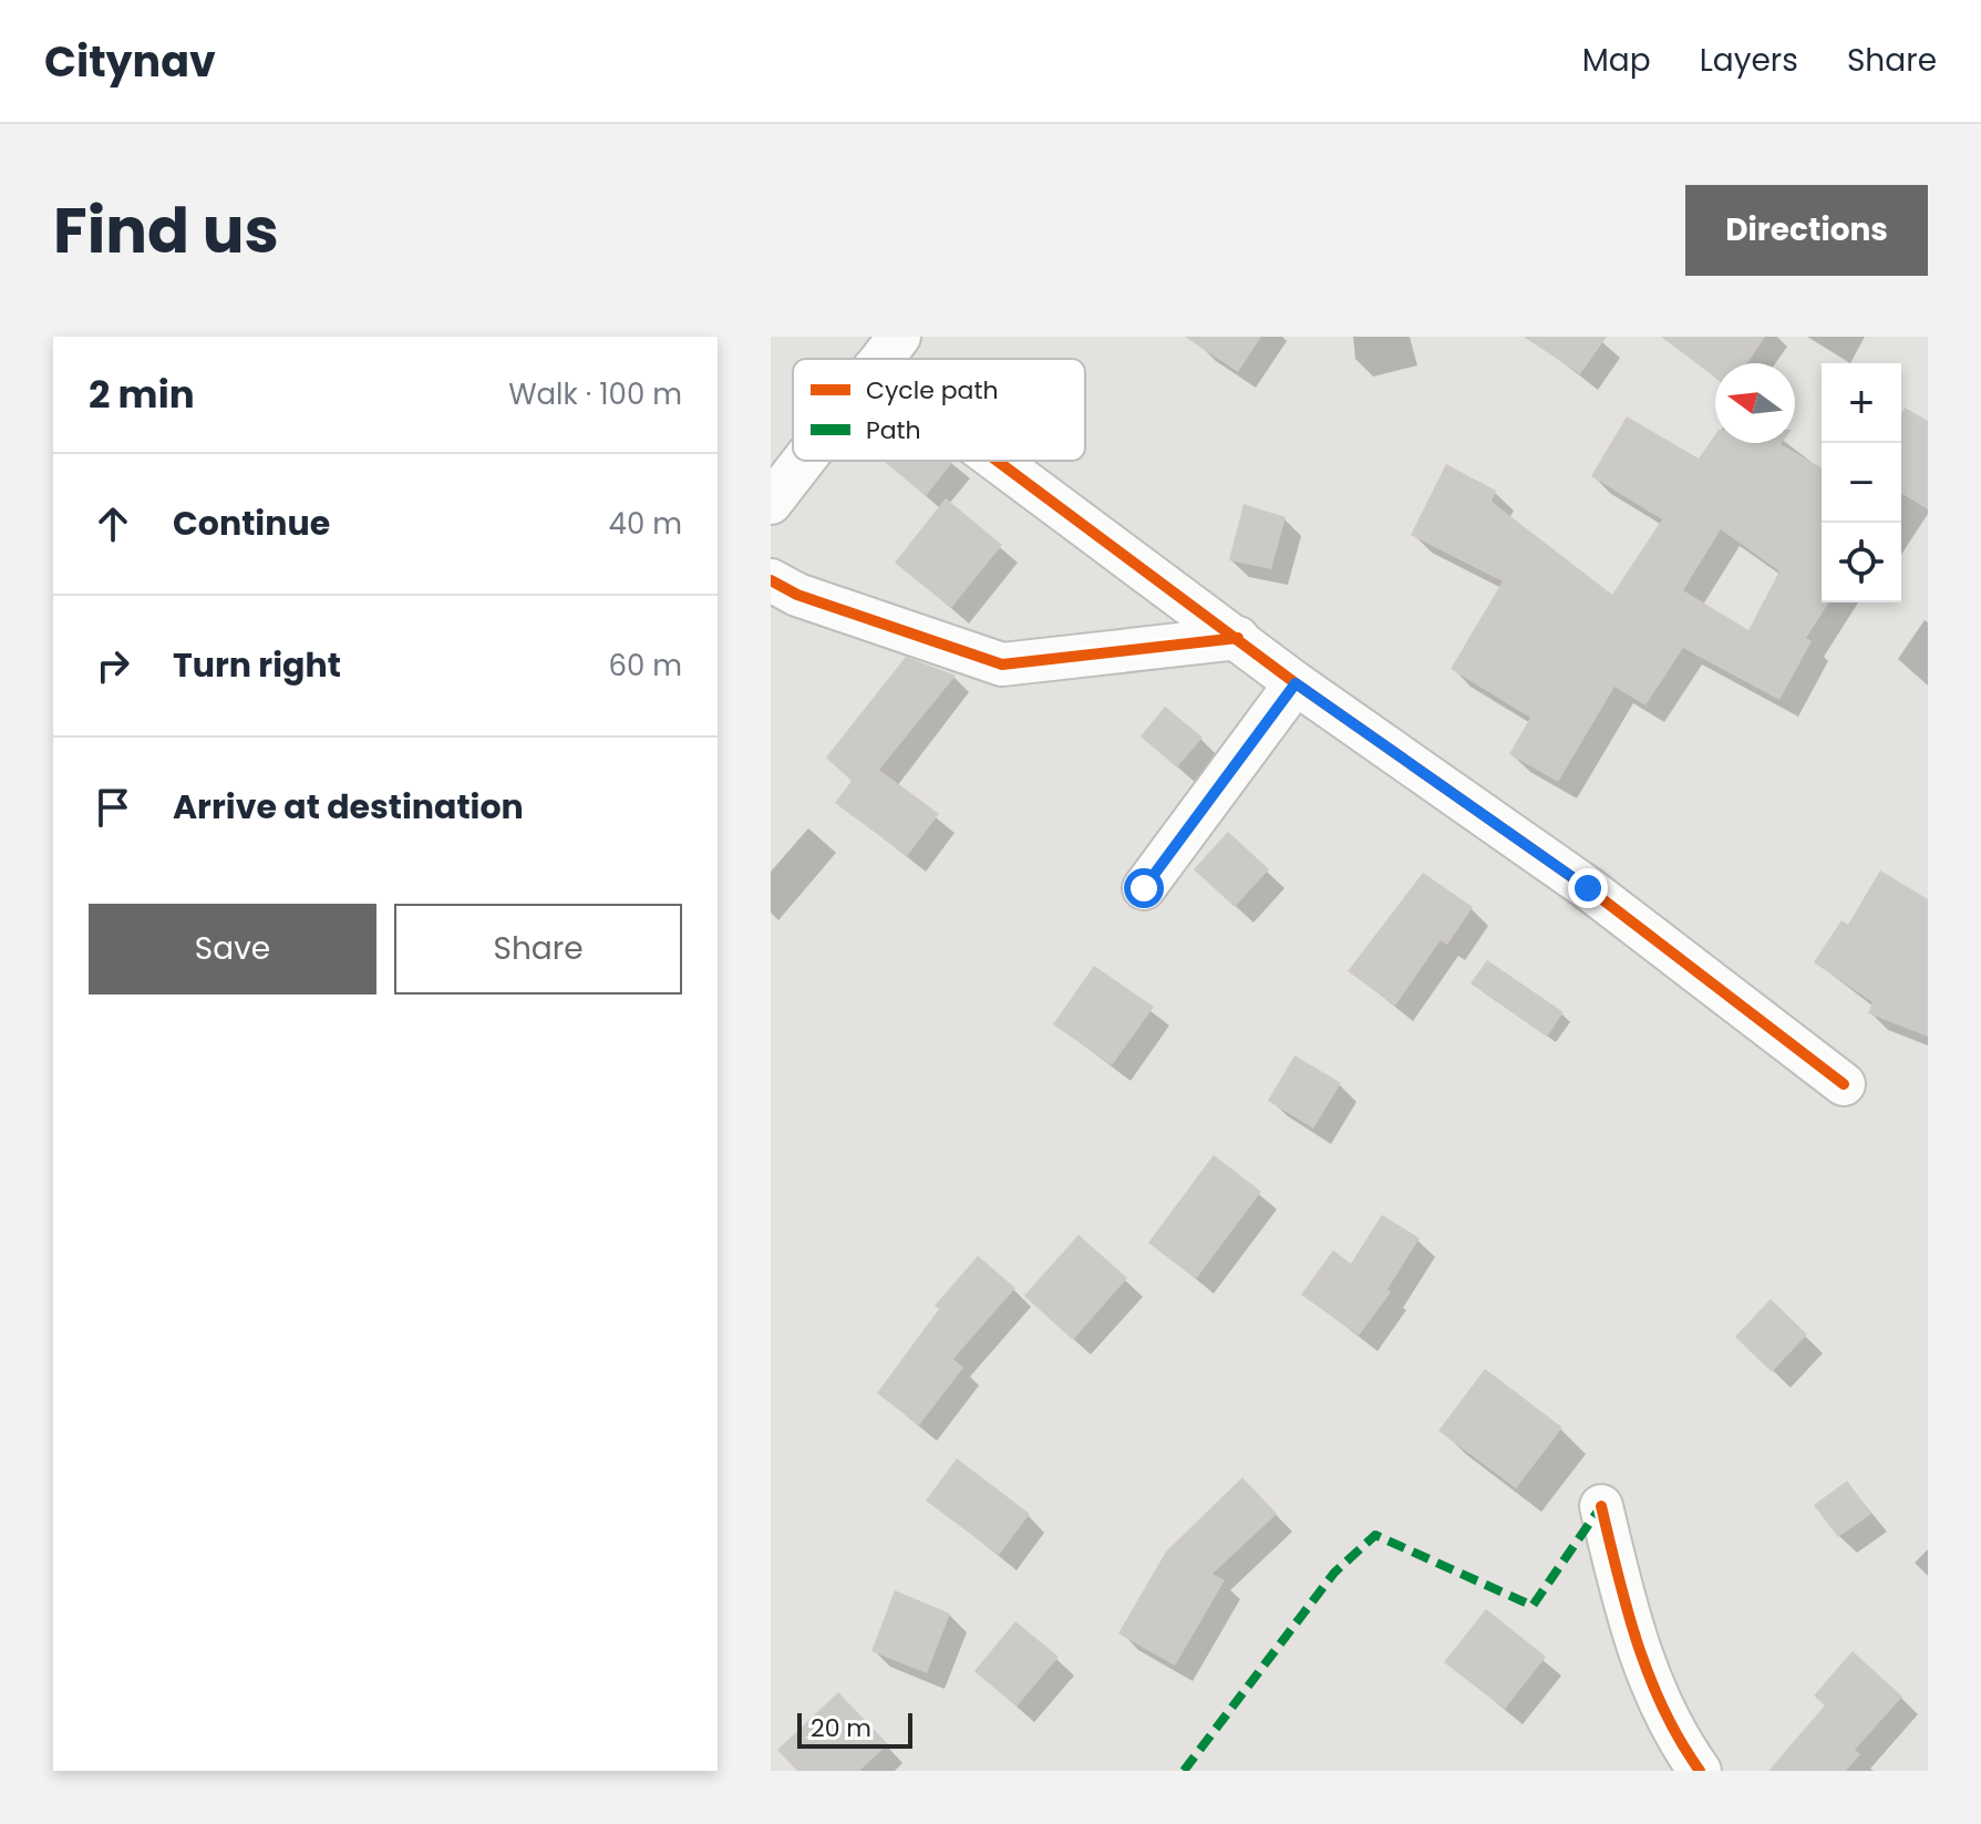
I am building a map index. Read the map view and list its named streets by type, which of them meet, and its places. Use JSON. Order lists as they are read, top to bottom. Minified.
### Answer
{"legend":["Cycle path","Path"],"scale_bar":"20 m","north":"left","page":{"header":"Citynav","nav":["Map","Layers","Share"],"title":"Find us","buttons":["Directions",["Save","Share"]],"heading":["2 min","Walk · 100 m"],"map_buttons":["+","−"],"list":[["Continue","40 m"],["Turn right","60 m"],"Arrive at destination"],"scale":"20 m"}}
